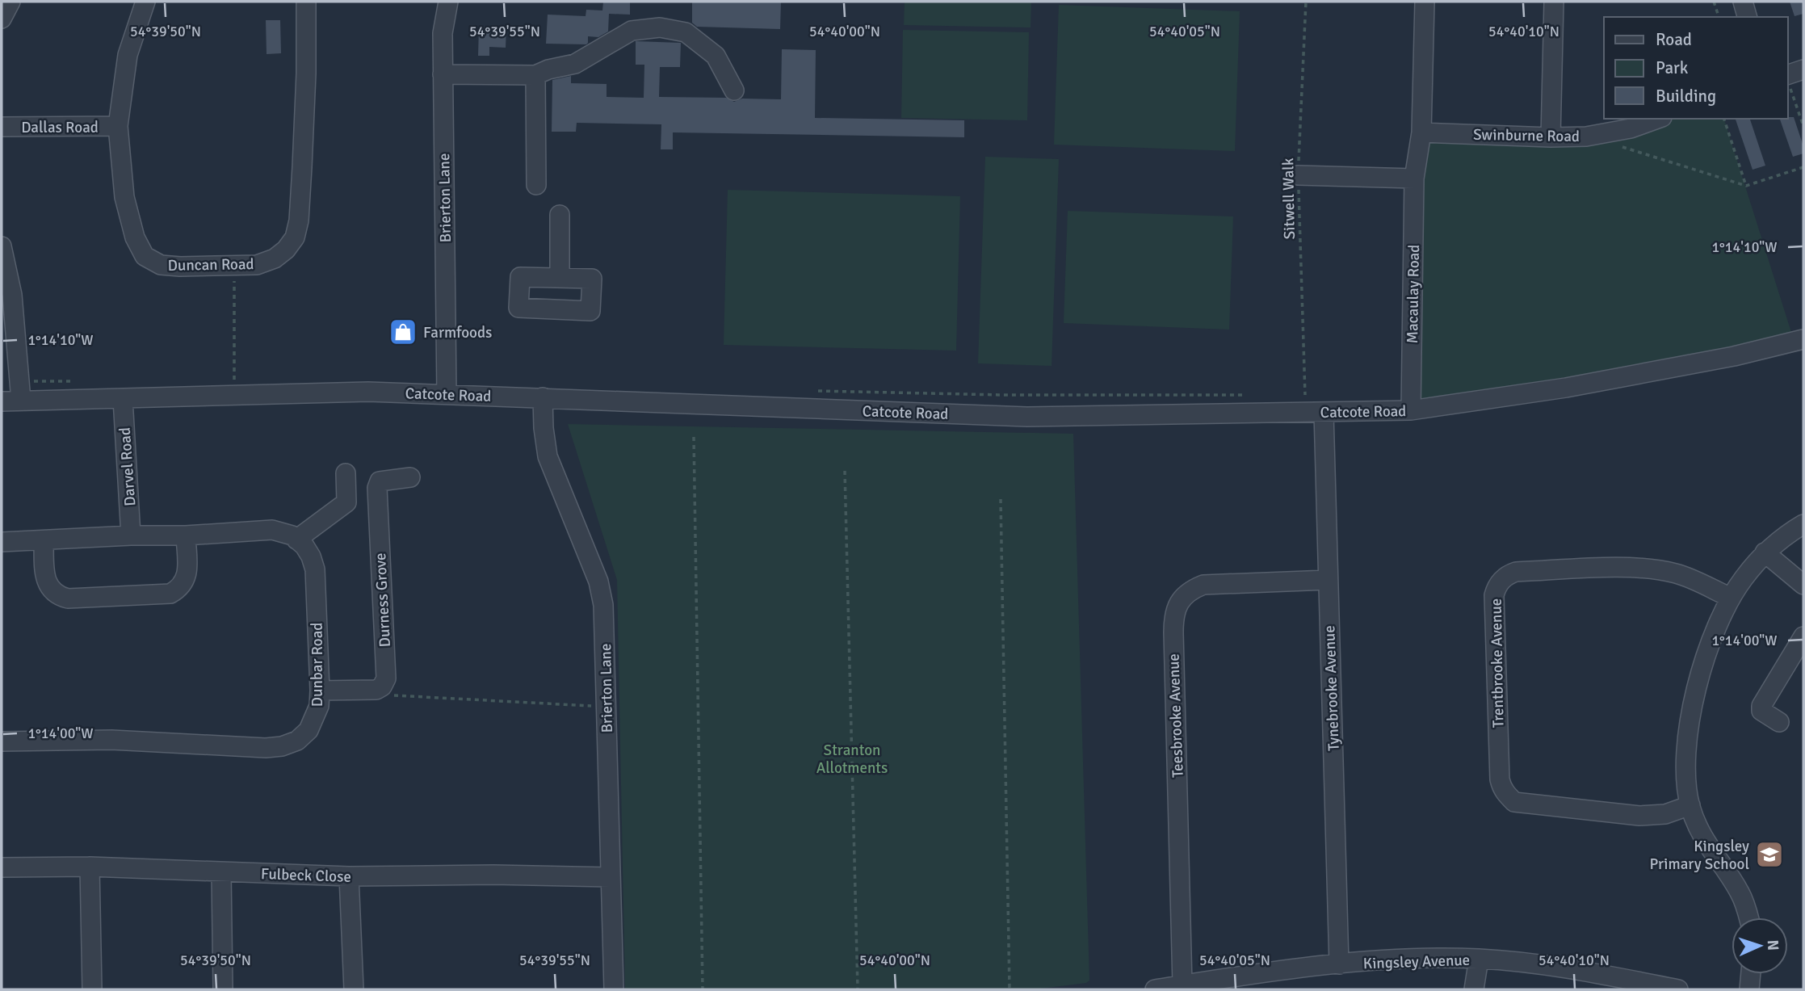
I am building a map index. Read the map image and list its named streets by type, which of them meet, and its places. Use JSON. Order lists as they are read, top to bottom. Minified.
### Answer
{"streets":{"street":["Dallas Road","Swinburne Road","Brierton Lane","Duncan Road","Macaulay Road","Catcote Road","Darvel Road","Durness Grove","Trentbrooke Avenue","Dunbar Road","Tynebrooke Avenue","Teesbrooke Avenue","Fulbeck Close","Kingsley Avenue"],"path":["Sitwell Walk"]},"crossings":[["Dallas Road","Duncan Road"],["Swinburne Road","Macaulay Road"],["Brierton Lane","Catcote Road"],["Brierton Lane","Fulbeck Close"],["Macaulay Road","Catcote Road"],["Catcote Road","Darvel Road"],["Catcote Road","Tynebrooke Avenue"],["Tynebrooke Avenue","Teesbrooke Avenue"],["Tynebrooke Avenue","Kingsley Avenue"],["Teesbrooke Avenue","Kingsley Avenue"]],"parks":["Stranton Allotments"],"places":{"shop":["Farmfoods"],"school or university":["Kingsley Primary School"]},"legend":["Road","Park","Building"],"north":"right","coordinates":["54°39'50\"N","54°39'55\"N","54°40'00\"N","54°40'05\"N","54°40'10\"N","1°14'10\"W","1°14'00\"W"]}
